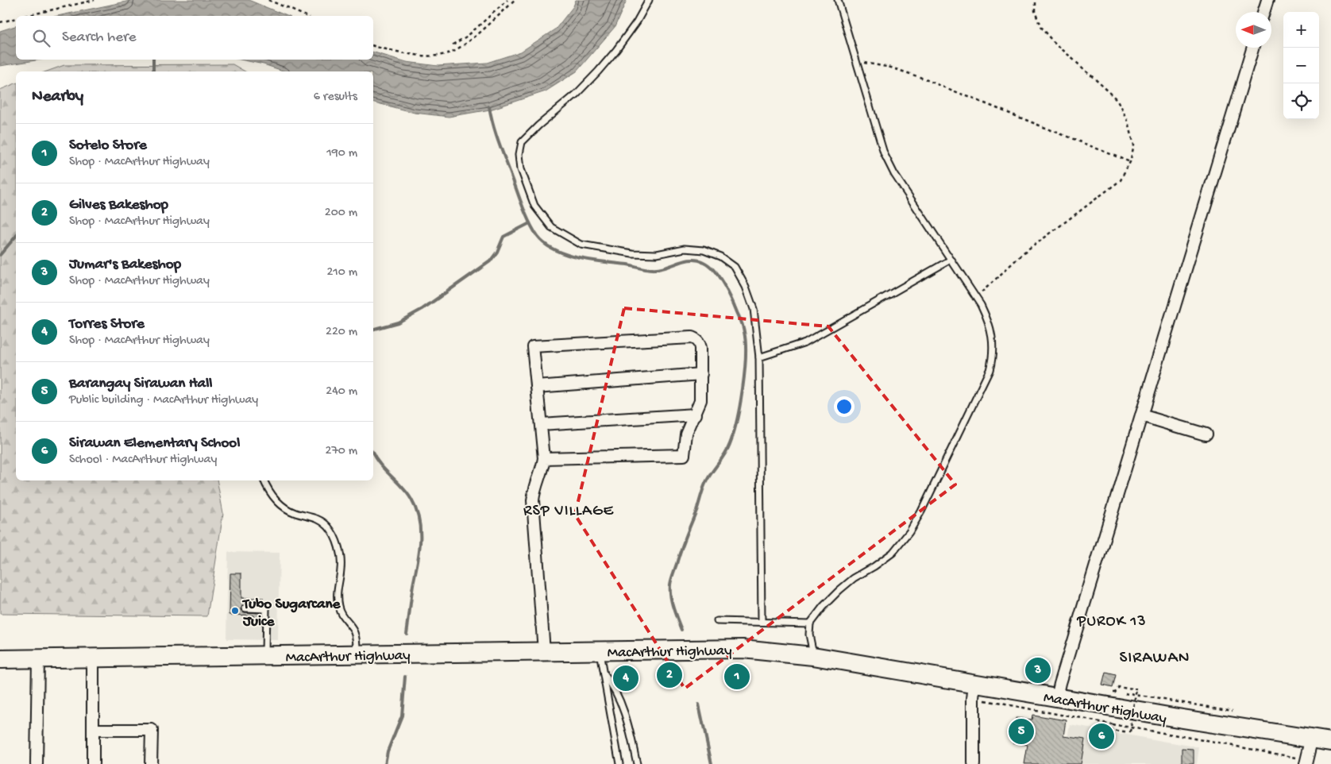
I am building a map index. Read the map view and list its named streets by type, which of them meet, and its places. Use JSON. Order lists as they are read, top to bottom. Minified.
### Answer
{"streets":{"highway":["MacArthur Highway"]},"districts":["RSP VILLAGE","PUROK 13","SIRAWAN"],"places":["Tubo Sugarcane Juice"],"north":"left","page":{"map_buttons":["+","−"],"search":"Search here","heading":["Nearby","6 results"],"list":[{"mark":"1","name":"Sotelo Store","note":"Shop · MacArthur Highway","value":"190 m"},{"mark":"2","name":"Gilves Bakeshop","note":"Shop · MacArthur Highway","value":"200 m"},{"mark":"3","name":"Jumar's Bakeshop","note":"Shop · MacArthur Highway","value":"210 m"},{"mark":"4","name":"Torres Store","note":"Shop · MacArthur Highway","value":"220 m"},{"mark":"5","name":"Barangay Sirawan Hall","note":"Public building · MacArthur Highway","value":"240 m"},{"mark":"6","name":"Sirawan Elementary School","note":"School · MacArthur Highway","value":"270 m"}],"pins":["3","2","1","4","5","6"]}}
